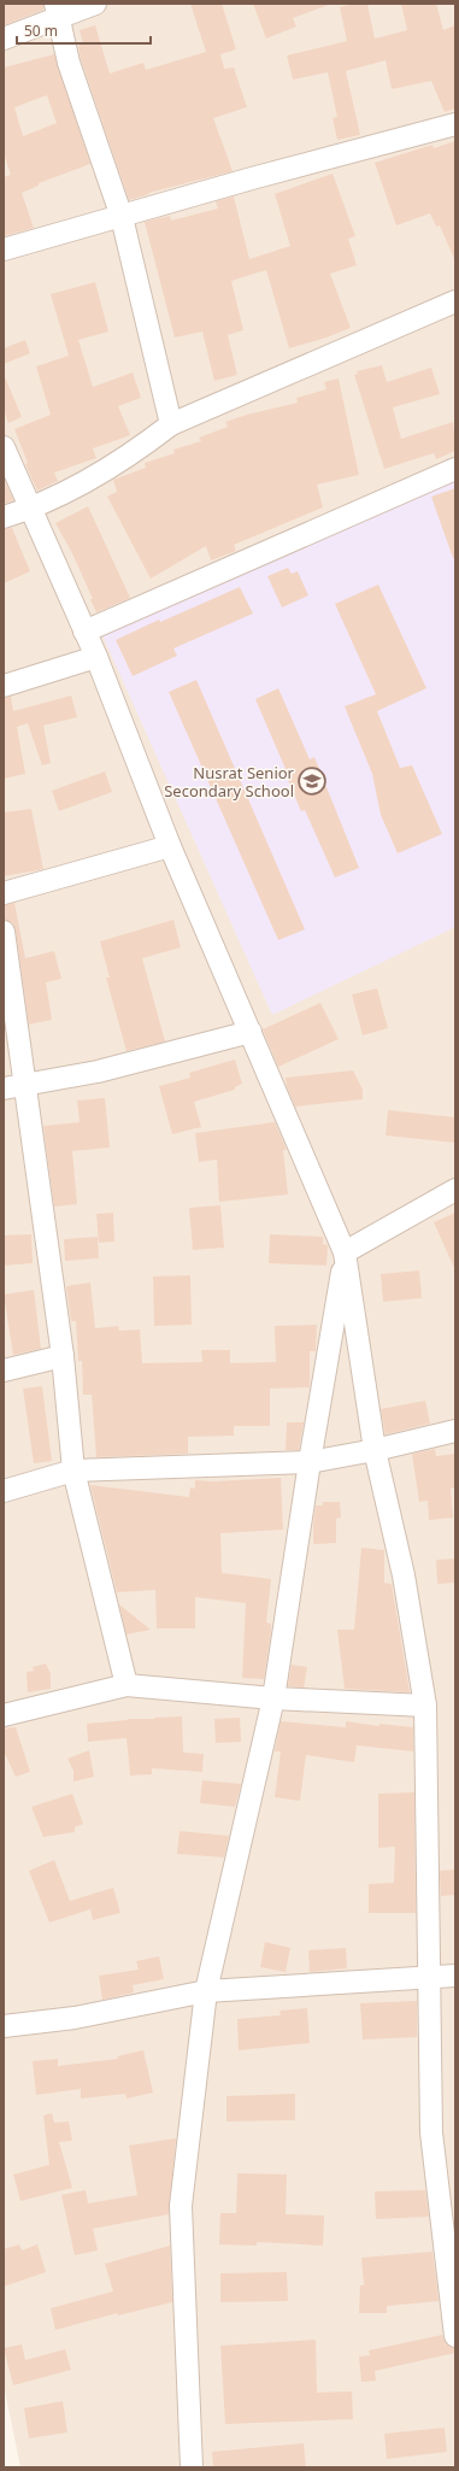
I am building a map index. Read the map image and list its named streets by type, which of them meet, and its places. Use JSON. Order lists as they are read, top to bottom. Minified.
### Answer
{"places":{"school or university":["Nusrat Senior Secondary School"]},"scale_bar":"50 m"}
